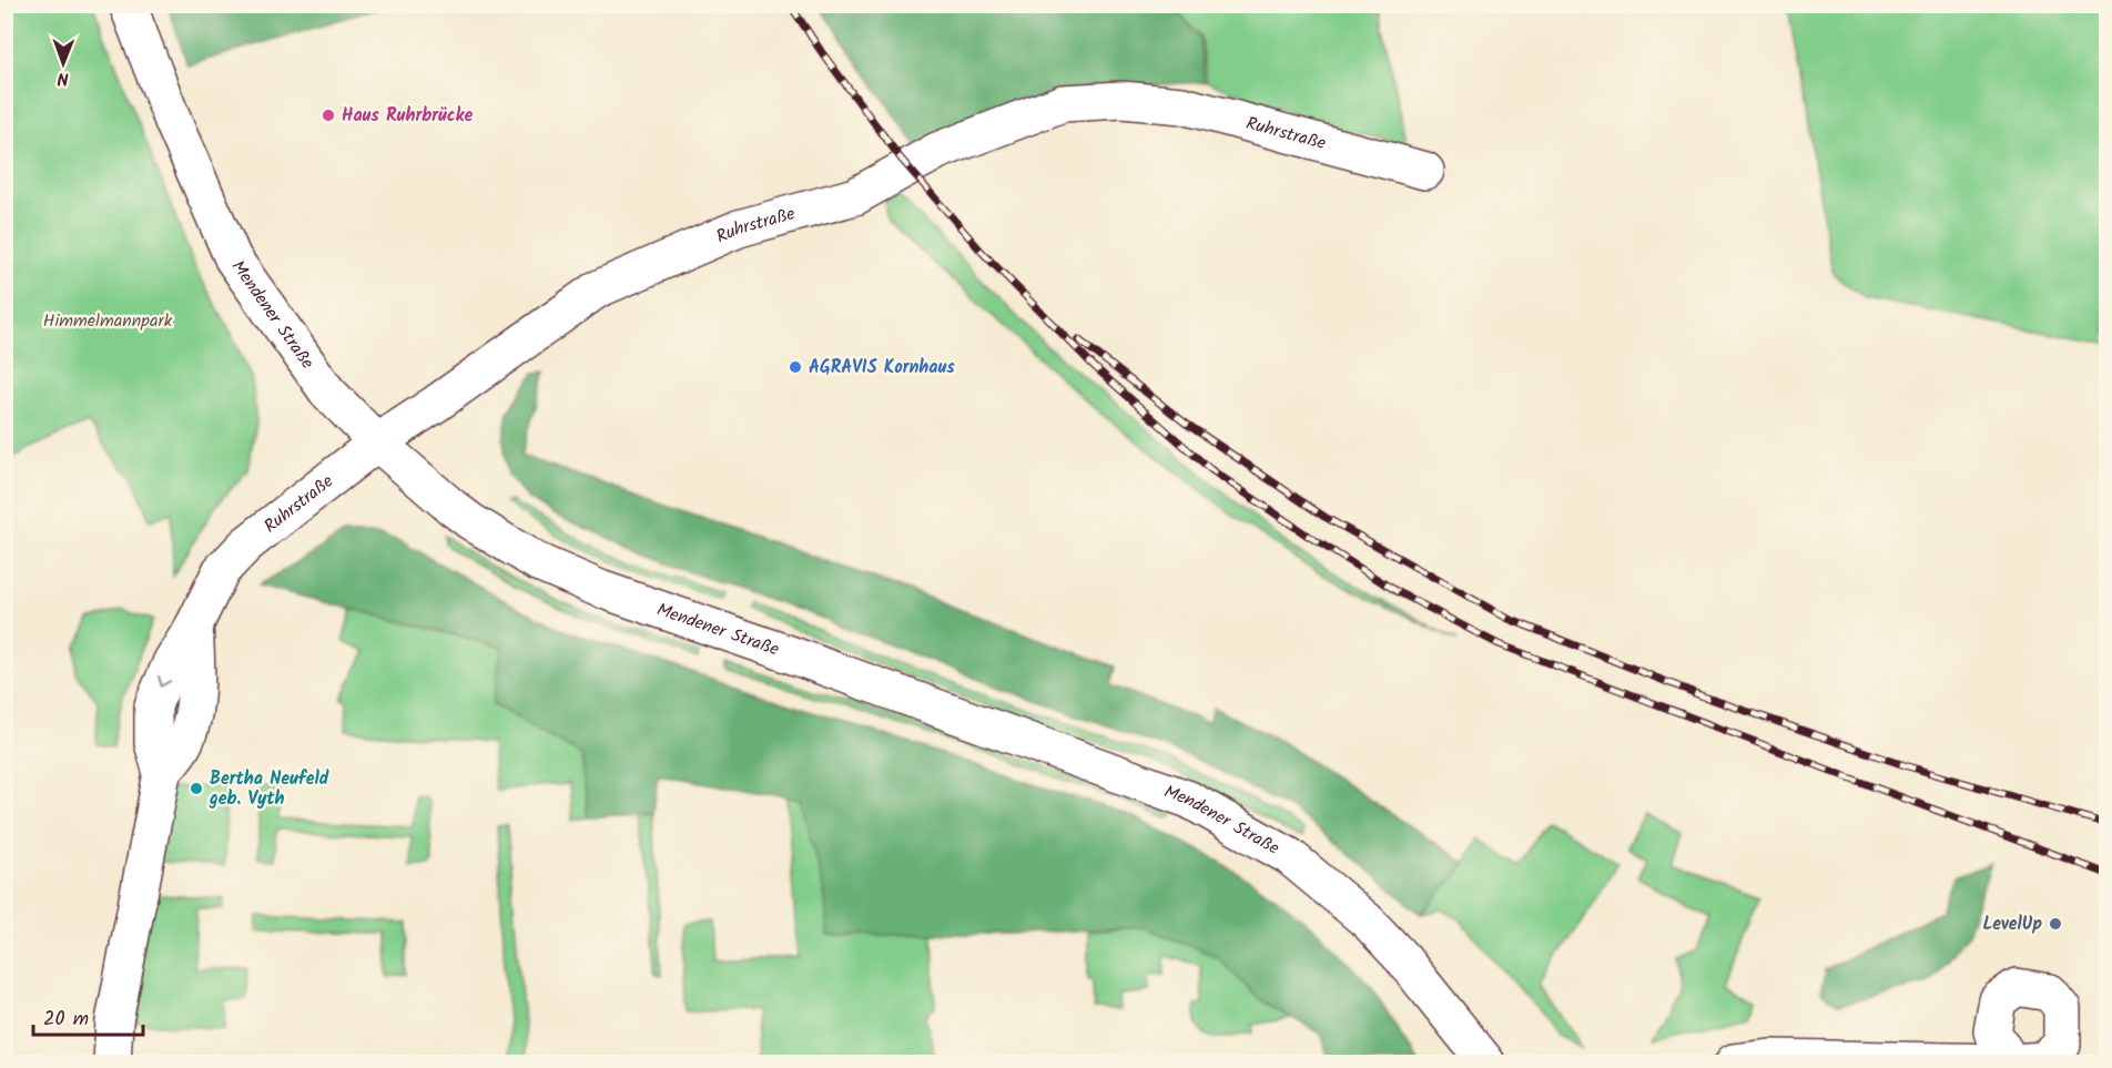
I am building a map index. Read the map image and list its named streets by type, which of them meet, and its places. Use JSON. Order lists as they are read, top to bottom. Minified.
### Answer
{"streets":{"street":["Ruhrstraße","Mendener Straße"]},"crossings":[["Ruhrstraße","Mendener Straße"]],"parks":["Himmelmannpark"],"places":["Haus Ruhrbrücke","AGRAVIS Kornhaus","Bertha Neufeld geb. Vyth","LevelUp"],"scale_bar":"20 m","north":"bottom"}
